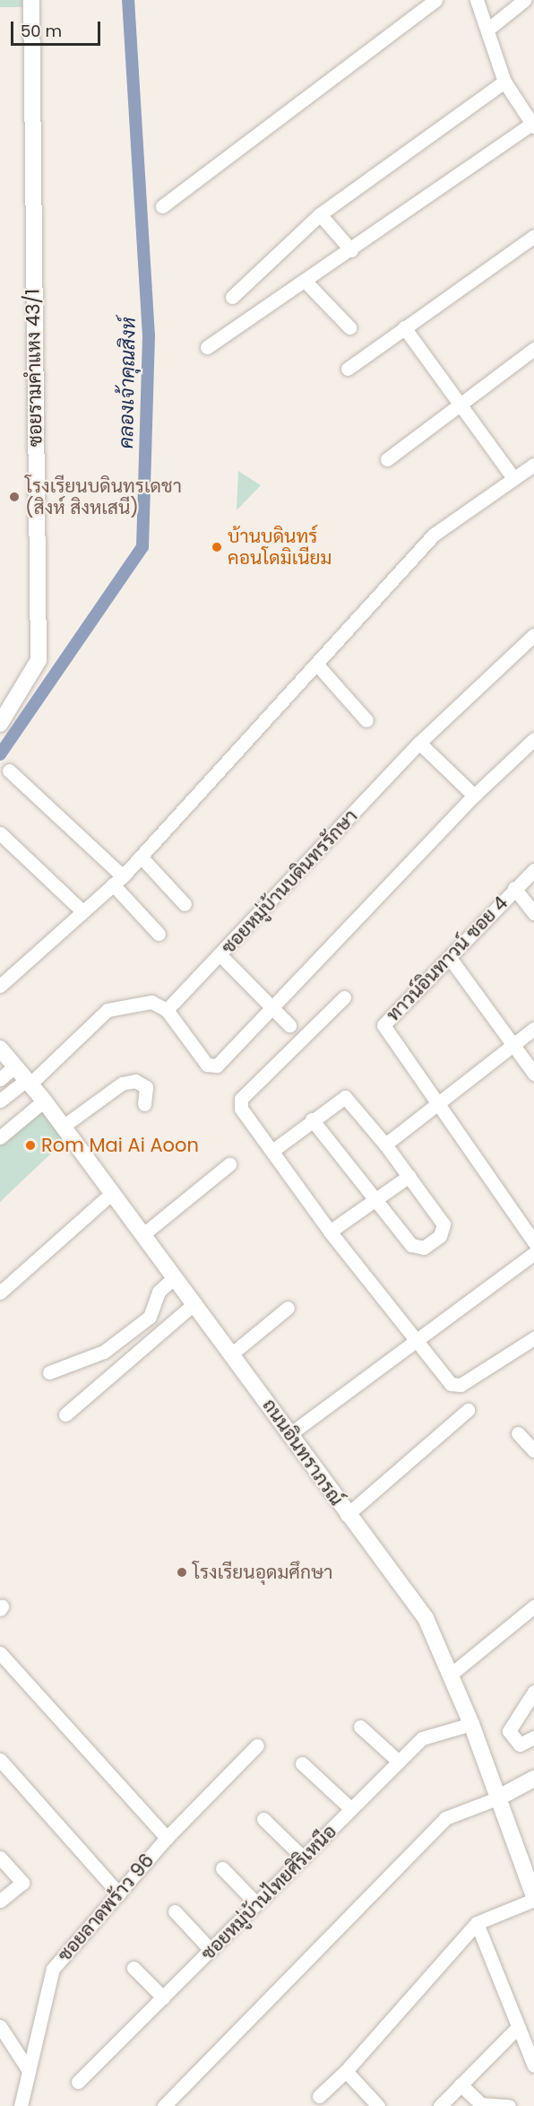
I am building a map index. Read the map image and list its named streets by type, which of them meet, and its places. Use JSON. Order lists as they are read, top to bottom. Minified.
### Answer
{"streets":{"street":["ซอยรามคำแหง 43/1","ซอยหมู่บ้านบดินทรรักษา","ทาวน์อินทาวน์ ซอย 4","ถนนอินทราภรณ์","ซอยหมู่บ้านไทยศิริเหนือ","ซอยลาดพร้าว 96"]},"crossings":[["ถนนอินทราภรณ์","ซอยหมู่บ้านไทยศิริเหนือ"]],"water":["คลองเจ้าคุณสิงห์"],"places":["โรงเรียนบดินทรเดชา (สิงห์ สิงหเสนี)","บ้านบดินทร์ คอนโดมิเนียม","Rom Mai Ai Aoon","โรงเรียนอุดมศึกษา"],"scale_bar":"50 m"}
